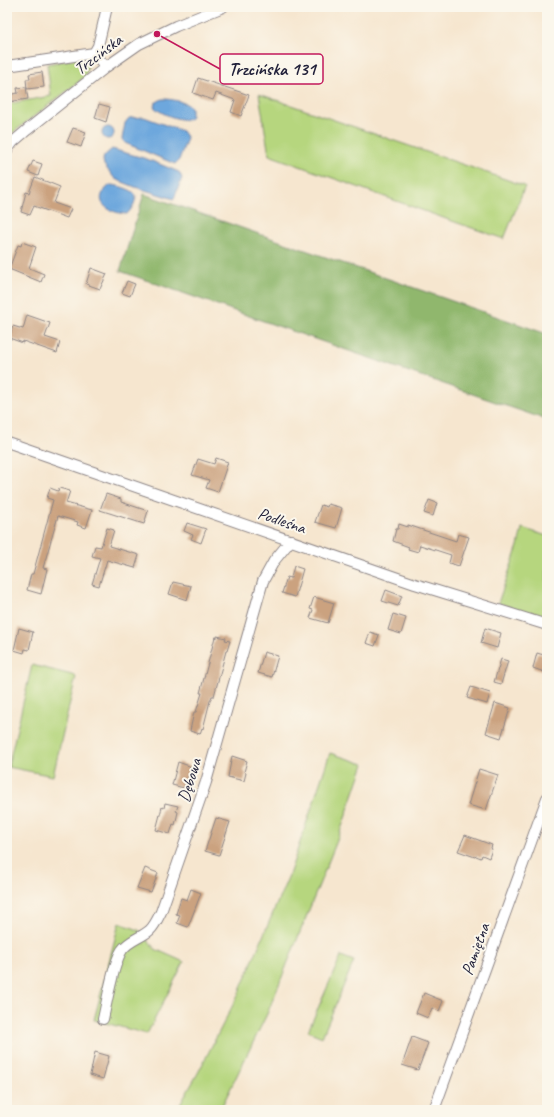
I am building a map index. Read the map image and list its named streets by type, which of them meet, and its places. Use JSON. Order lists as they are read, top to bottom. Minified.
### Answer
{"streets":{"street":["Trzcińska","Podleśna","Dębowa","Pamiętna"]},"crossings":[["Podleśna","Dębowa"]],"places":["Trzcińska 131"]}
